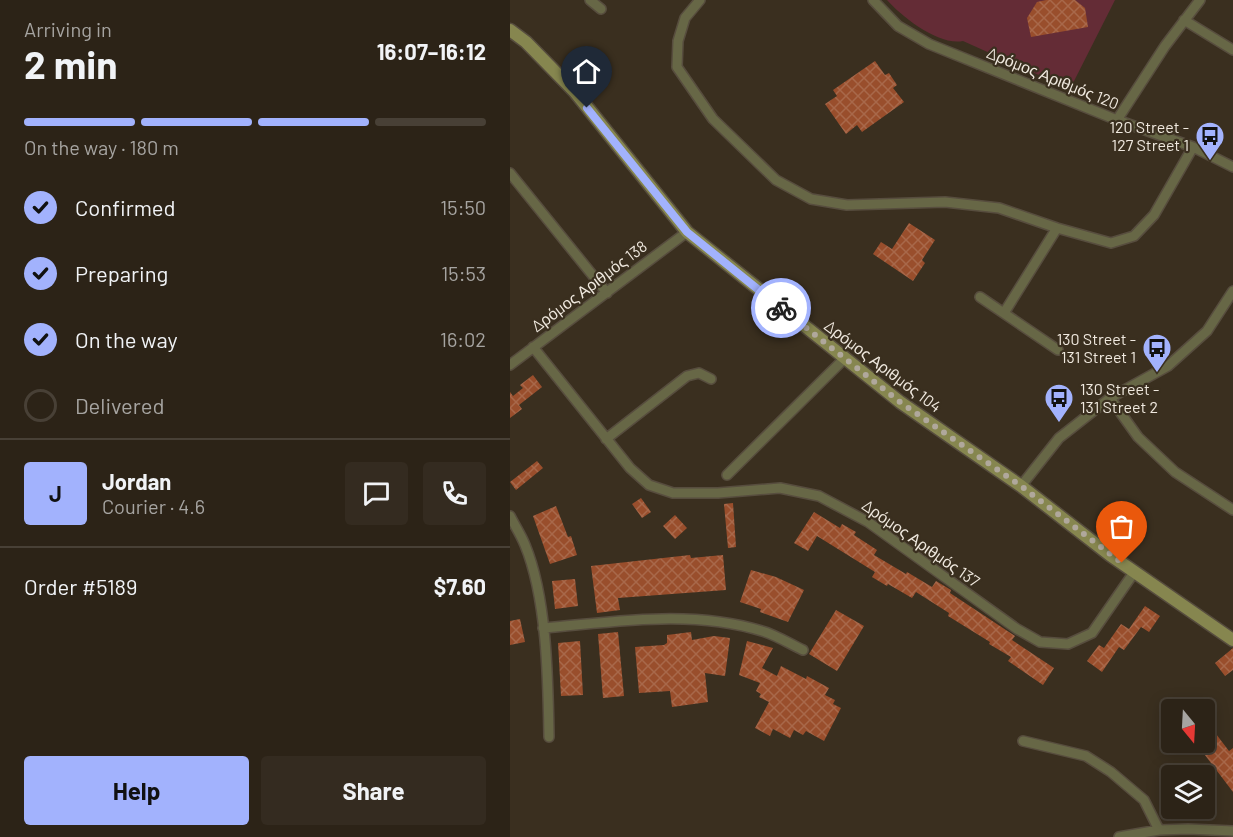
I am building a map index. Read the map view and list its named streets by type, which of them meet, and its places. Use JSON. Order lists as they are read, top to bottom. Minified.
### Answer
{"streets":{"street":["Δρόμος Αριθμός 120","Δρόμος Αριθμός 138","Δρόμος Αριθμός 104","Δρόμος Αριθμός 137"]},"crossings":[["Δρόμος Αριθμός 138","Δρόμος Αριθμός 104"],["Δρόμος Αριθμός 138","Δρόμος Αριθμός 137"],["Δρόμος Αριθμός 104","Δρόμος Αριθμός 137"]],"places":{"bus stop":["120 Street - 127 Street 1","130 Street - 131 Street 1","130 Street - 131 Street 2"]},"north":"bottom","page":{"heading":["2 min","Arriving in","16:07–16:12"],"panel":["Jordan","Courier · 4.6","Order #5189","$7.60"],"bar":"On the way · 180 m","list":[["Confirmed","15:50"],["Preparing","15:53"],["On the way","16:02"],"Delivered"],"round":"J","buttons":["Help","Share"]}}
